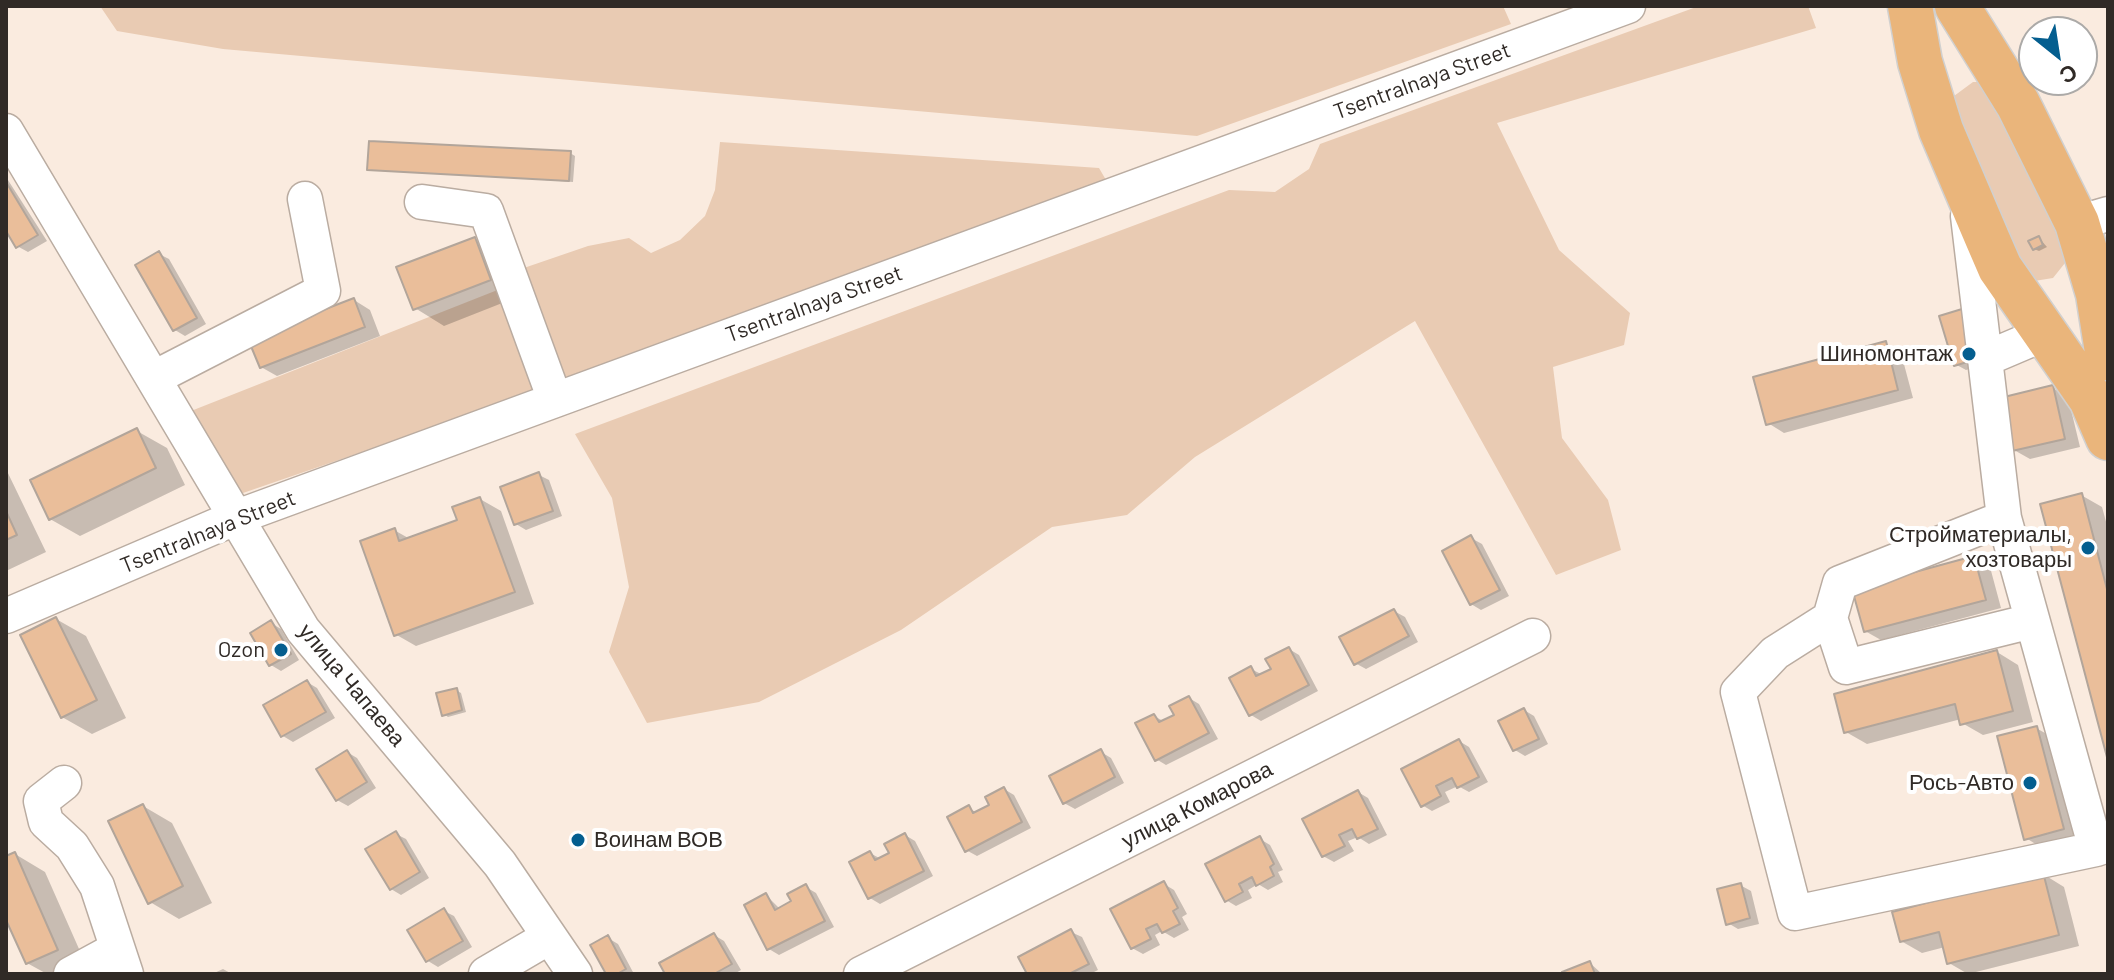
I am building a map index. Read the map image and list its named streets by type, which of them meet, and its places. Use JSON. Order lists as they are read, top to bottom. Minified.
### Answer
{"streets":{"street":["Tsentralnaya Street","улица Чапаева","улица Комарова"]},"crossings":[["Tsentralnaya Street","улица Чапаева"]],"places":["Шиномонтаж","Стройматериалы, хозтовары","Ozon","Рось-Авто","Воинам ВОВ"],"north":"bottom right"}
